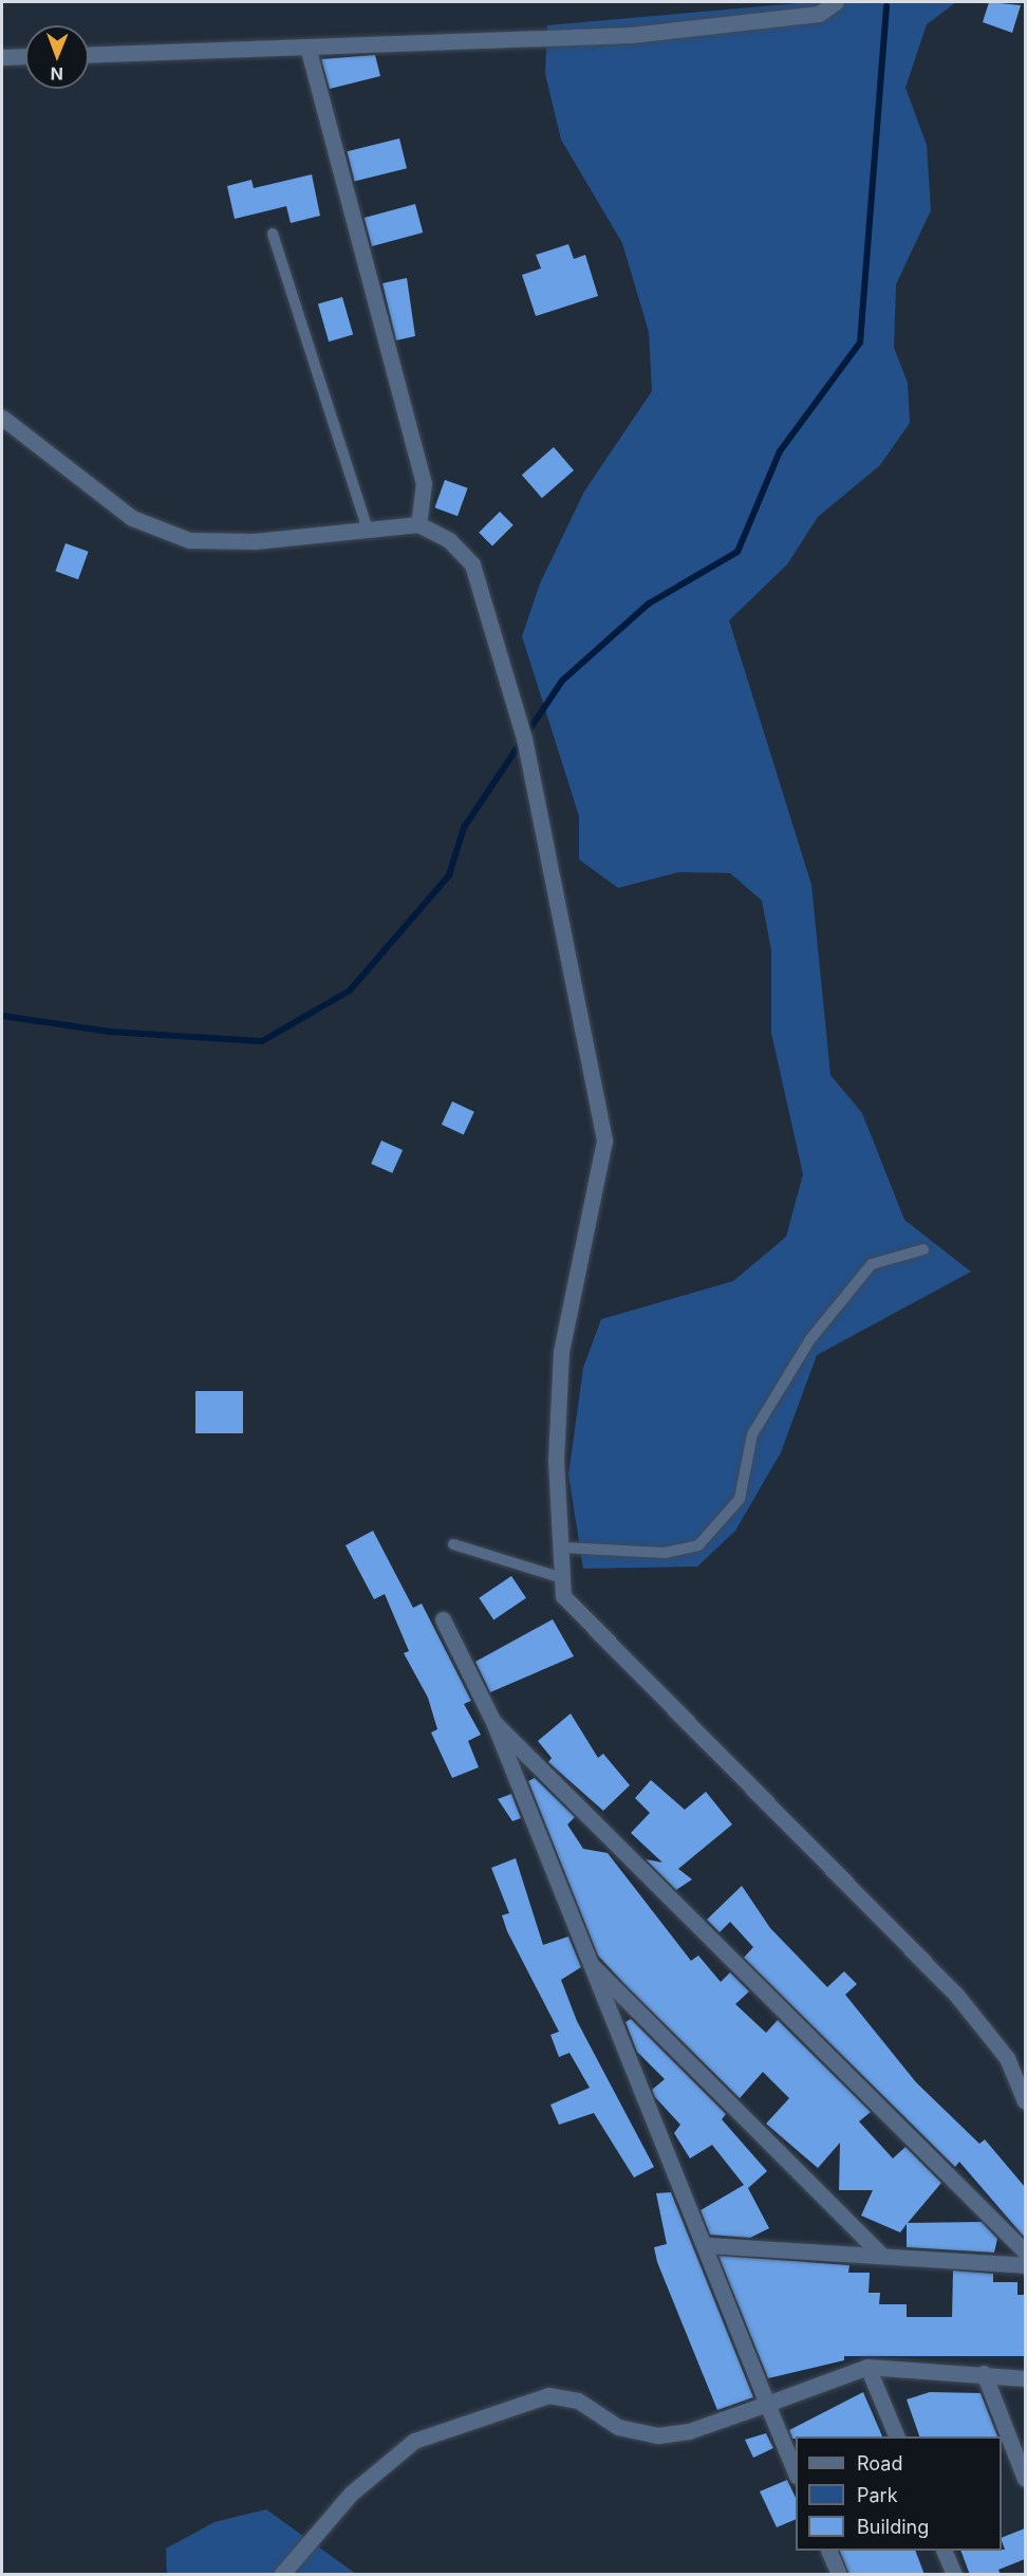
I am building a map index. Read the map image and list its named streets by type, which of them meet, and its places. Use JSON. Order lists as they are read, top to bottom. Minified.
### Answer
{"legend":["Road","Park","Building"],"north":"bottom"}
